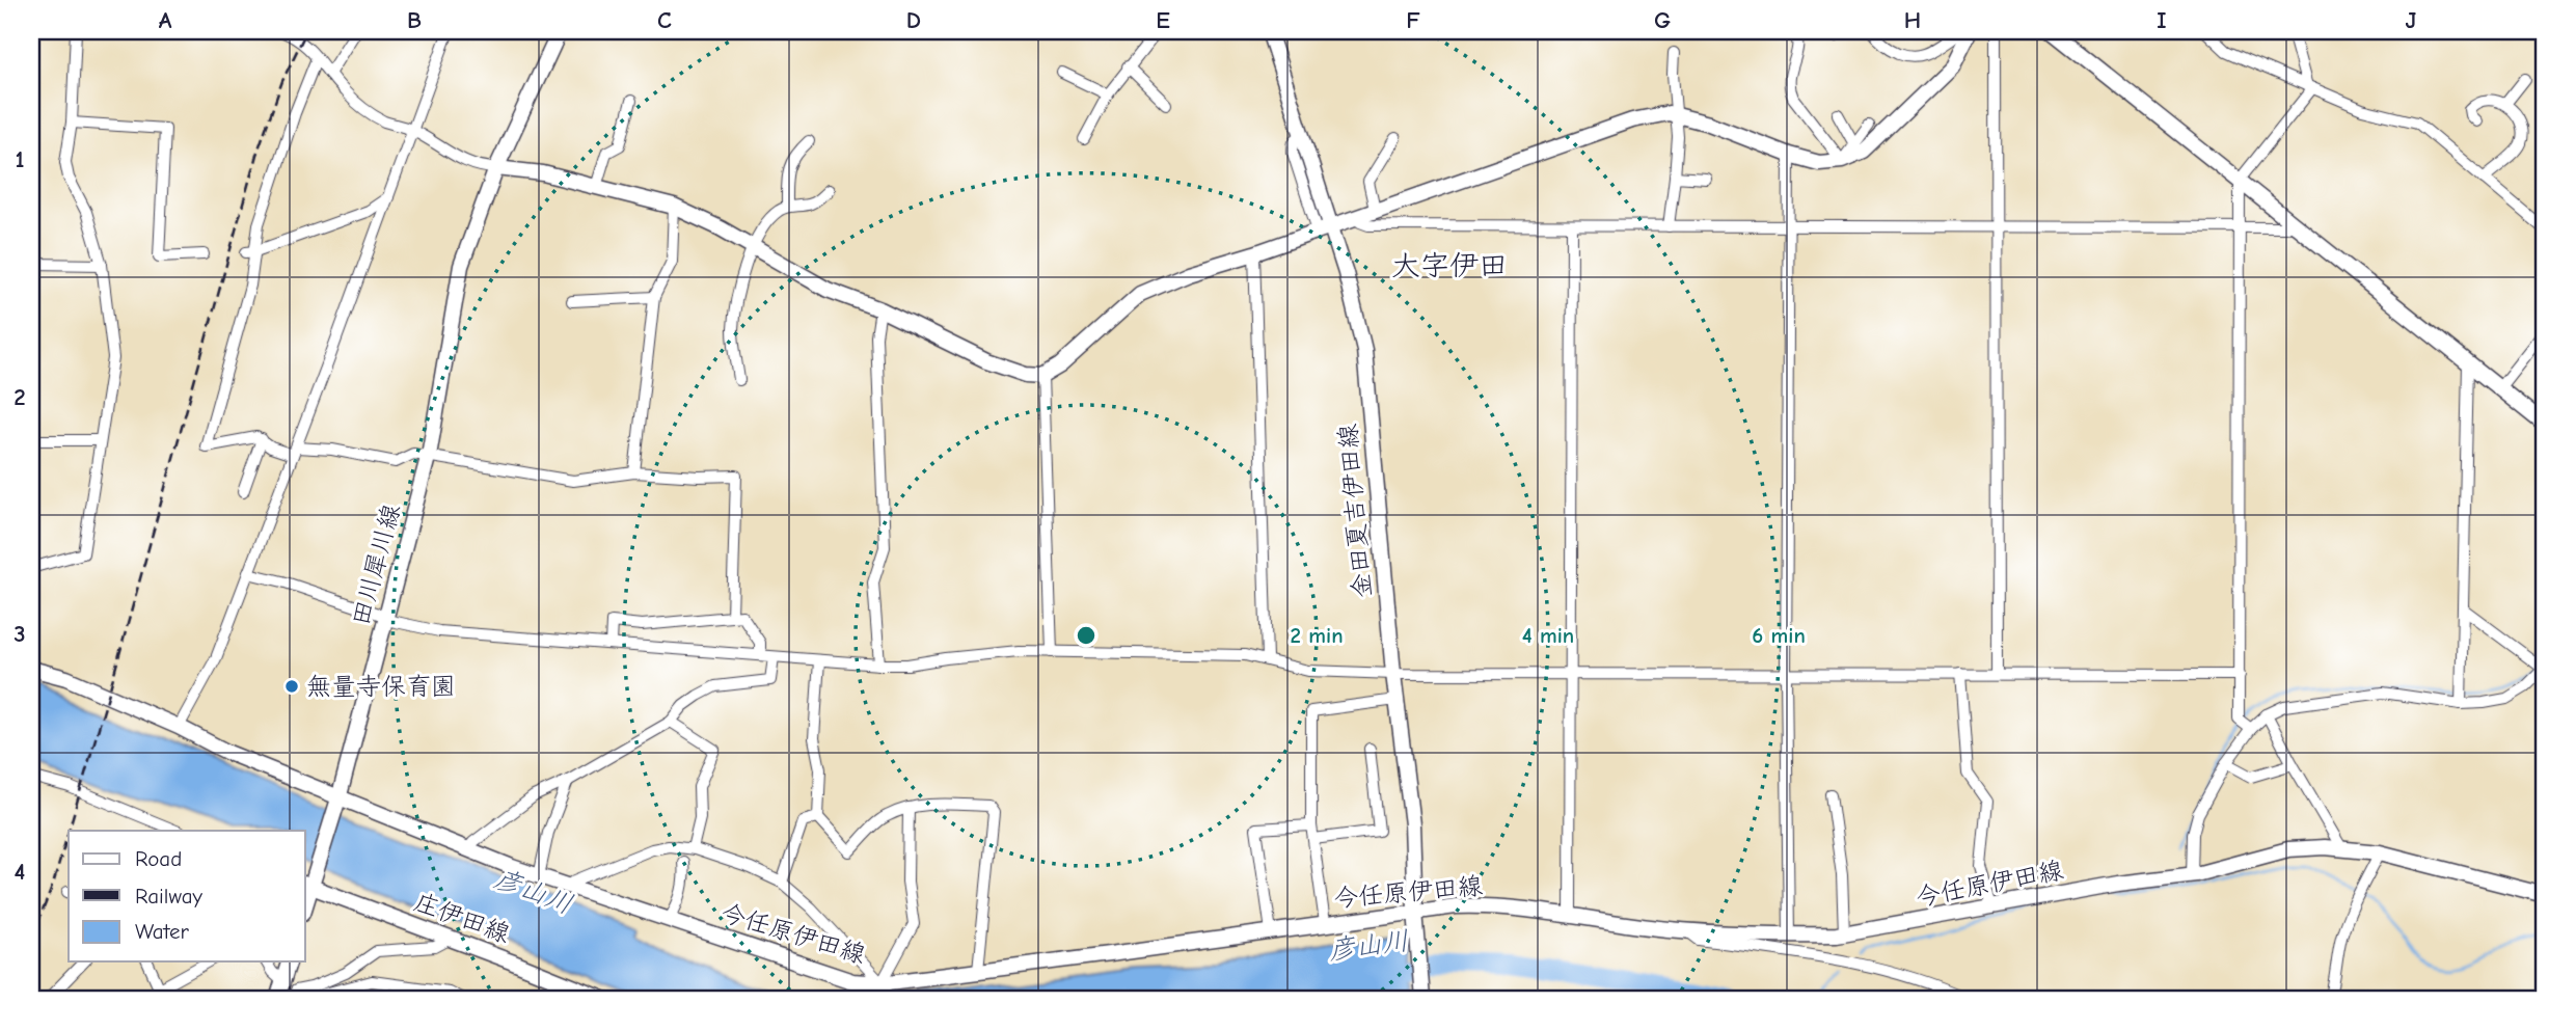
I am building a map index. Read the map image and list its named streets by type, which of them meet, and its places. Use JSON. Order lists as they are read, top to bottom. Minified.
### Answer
{"streets":{"main road":["金田夏吉伊田線","田川犀川線","今任原伊田線","庄伊田線"]},"crossings":[["金田夏吉伊田線","今任原伊田線"],["田川犀川線","今任原伊田線"],["田川犀川線","庄伊田線"]],"districts":["大字伊田"],"water":["彦山川"],"places":["無量寺保育園"],"legend":["Road","Railway","Water"],"grid":{"columns":["A","B","C","D","E","F","G","H","I","J"],"rows":["1","2","3","4"]},"rings":["2 min","4 min","6 min"]}
